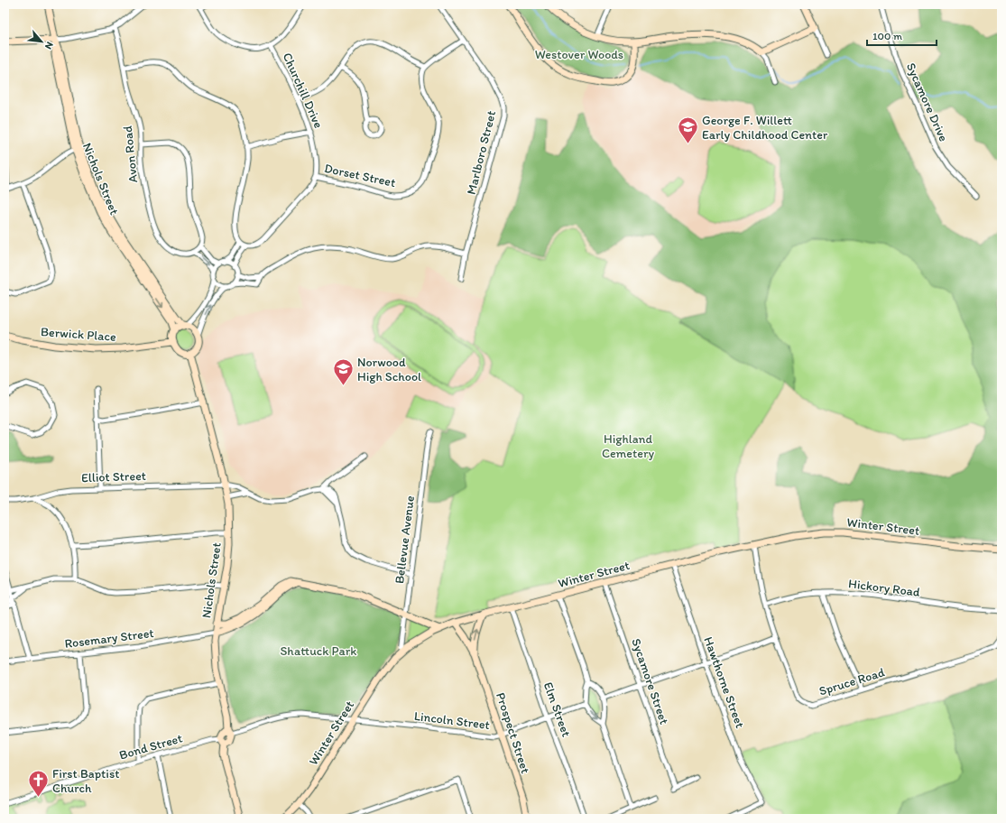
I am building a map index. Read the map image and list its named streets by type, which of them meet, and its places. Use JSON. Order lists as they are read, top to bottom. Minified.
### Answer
{"streets":{"street":["Churchill Drive","Sycamore Drive","Marlboro Street","Avon Road","Dorset Street","Nichols Street","Berwick Place","Elliot Street","Winter Street","Bellevue Avenue","Hickory Road","Rosemary Street","Sycamore Street","Spruce Road","Hawthorne Street","Elm Street","Lincoln Street","Prospect Street","Bond Street"]},"crossings":[["Churchill Drive","Dorset Street"],["Nichols Street","Berwick Place"],["Nichols Street","Elliot Street"],["Nichols Street","Rosemary Street"],["Winter Street","Bellevue Avenue"],["Winter Street","Sycamore Street"],["Winter Street","Spruce Road"],["Winter Street","Hawthorne Street"],["Winter Street","Elm Street"],["Winter Street","Lincoln Street"],["Winter Street","Prospect Street"],["Hickory Road","Spruce Road"],["Elm Street","Lincoln Street"],["Lincoln Street","Prospect Street"]],"parks":["Westover Woods","Highland Cemetery","Shattuck Park"],"places":{"school or university":["George F. Willett Early Childhood Center","Norwood High School"],"church":["First Baptist Church"]},"scale_bar":"100 m","north":"bottom right"}
